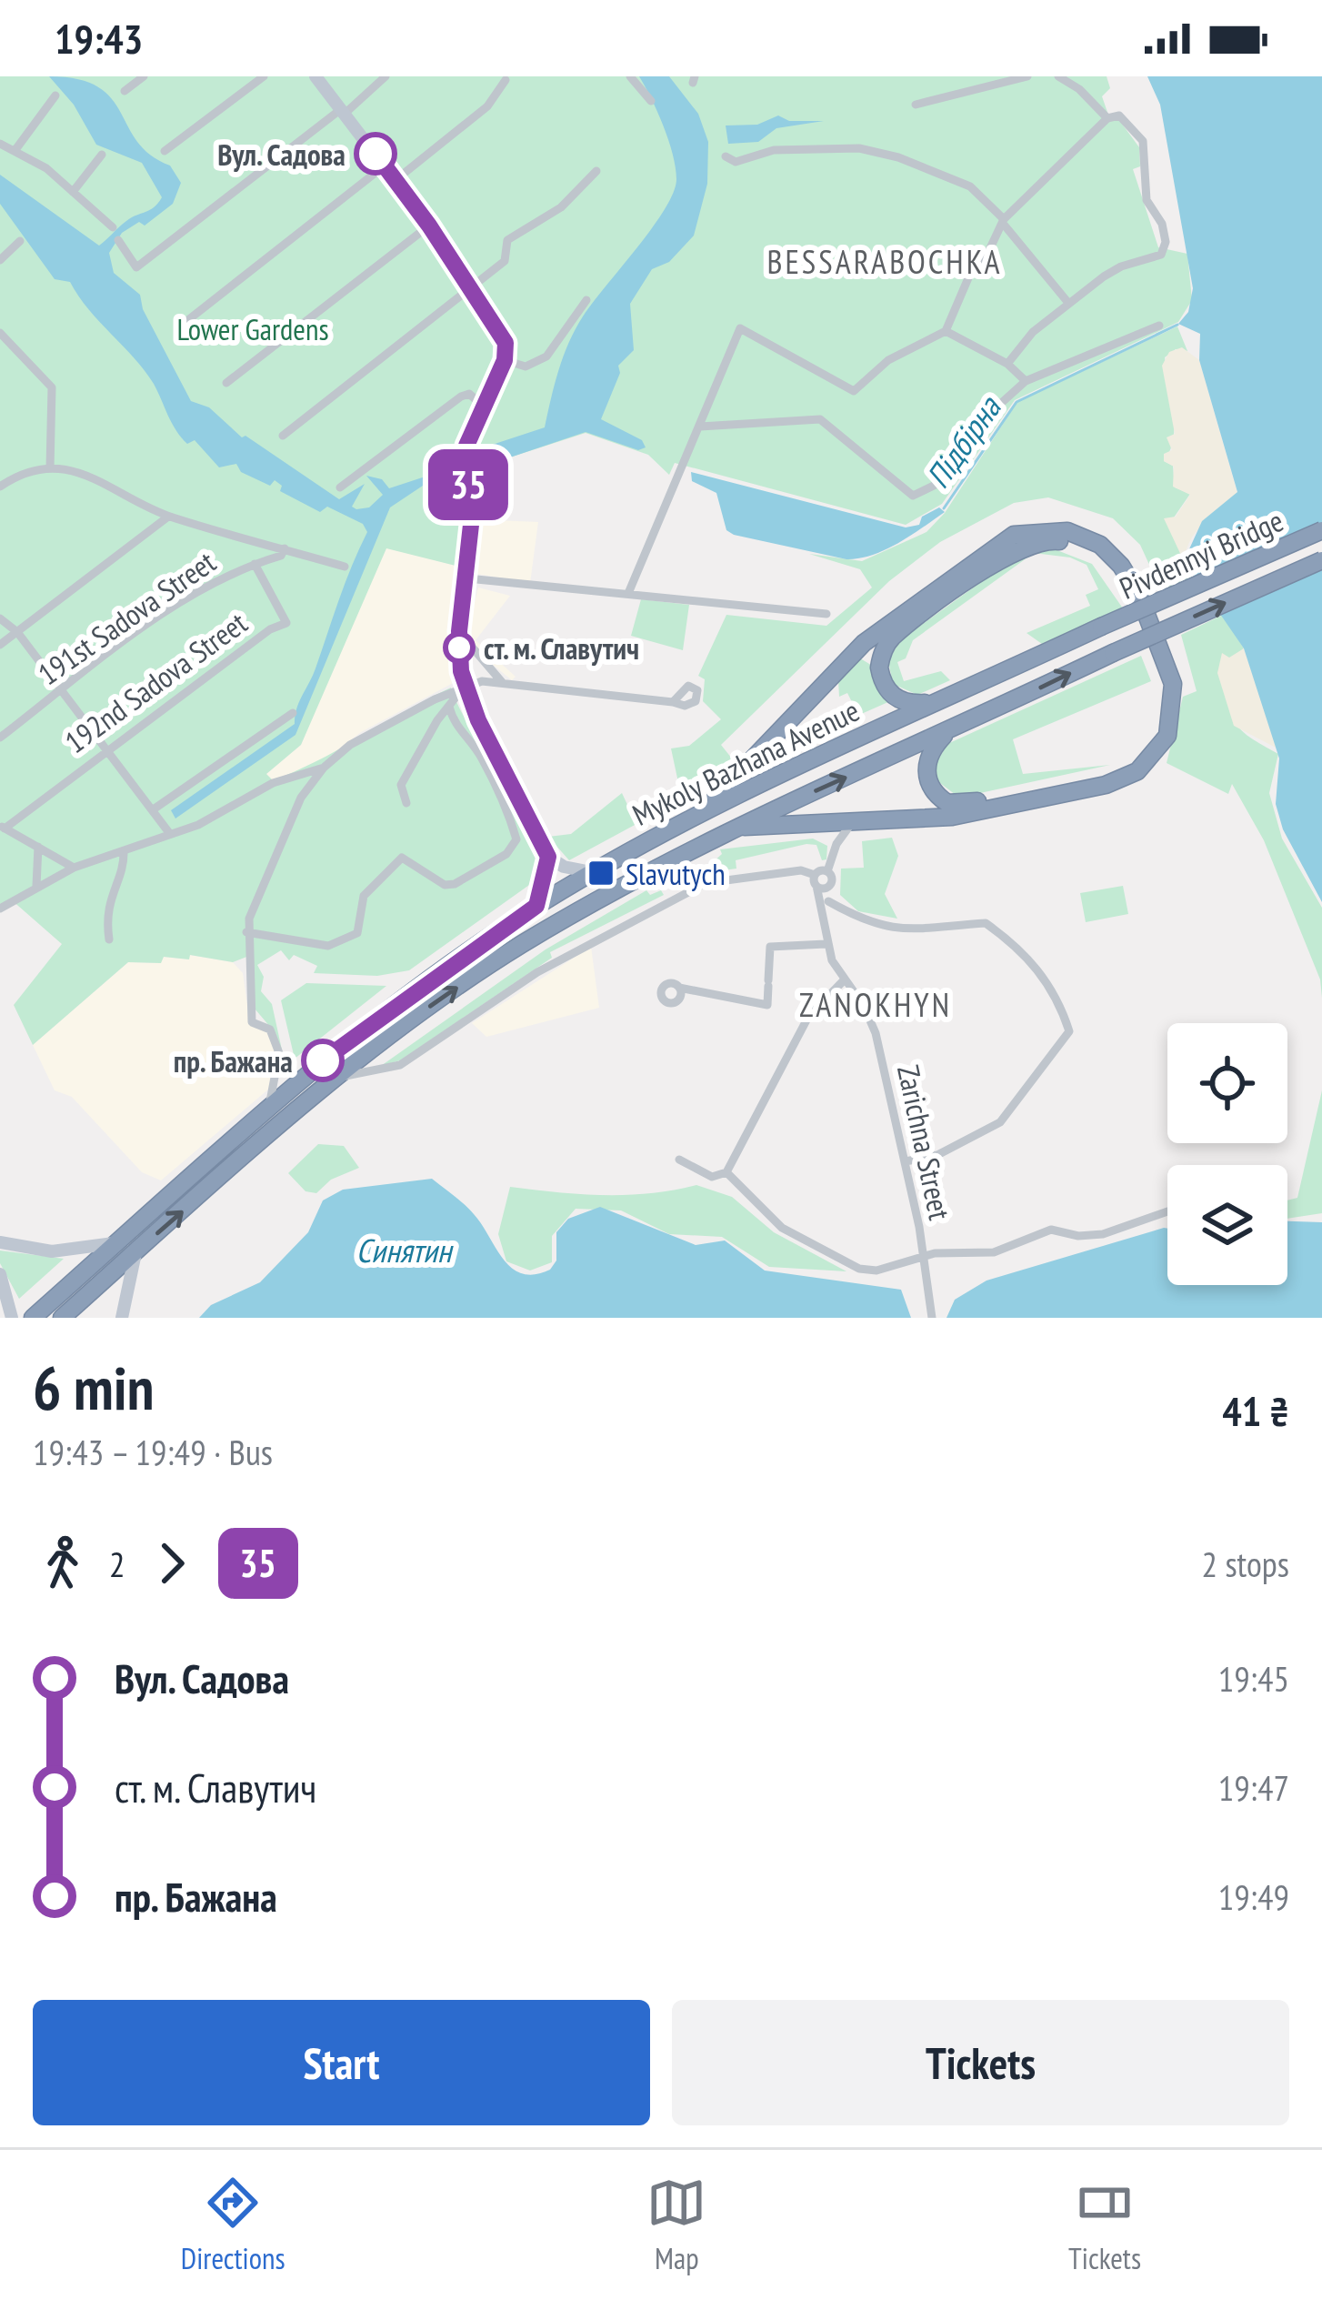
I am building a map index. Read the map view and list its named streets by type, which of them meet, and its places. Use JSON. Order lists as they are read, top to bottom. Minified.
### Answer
{"streets":{"highway":["Pivdennyi Bridge","Mykoly Bazhana Avenue"],"street":["191st Sadova Street","192nd Sadova Street","Zarichna Street"]},"crossings":[["Pivdennyi Bridge","Mykoly Bazhana Avenue"],["191st Sadova Street","192nd Sadova Street"]],"districts":["BESSARABOCHKA","ZANOKHYN"],"water":["Підбірна","Синятин"],"parks":["Lower Gardens"],"places":{"other":["Вул. Садова","ст. м. Славутич","пр. Бажана"],"transit":["Slavutych"]},"lines":["bus line 35"],"page":{"status":"19:43","on_map":"35","heading":["6 min","19:43 – 19:49 · Bus","41 ₴"],"legs":["2","35","2 stops"],"list":[{"name":"Вул. Садова","value":"19:45"},{"name":"ст. м. Славутич","value":"19:47"},{"name":"пр. Бажана","value":"19:49"}],"buttons":["Start","Tickets"],"tabs":["Directions","Map","Tickets"]}}
